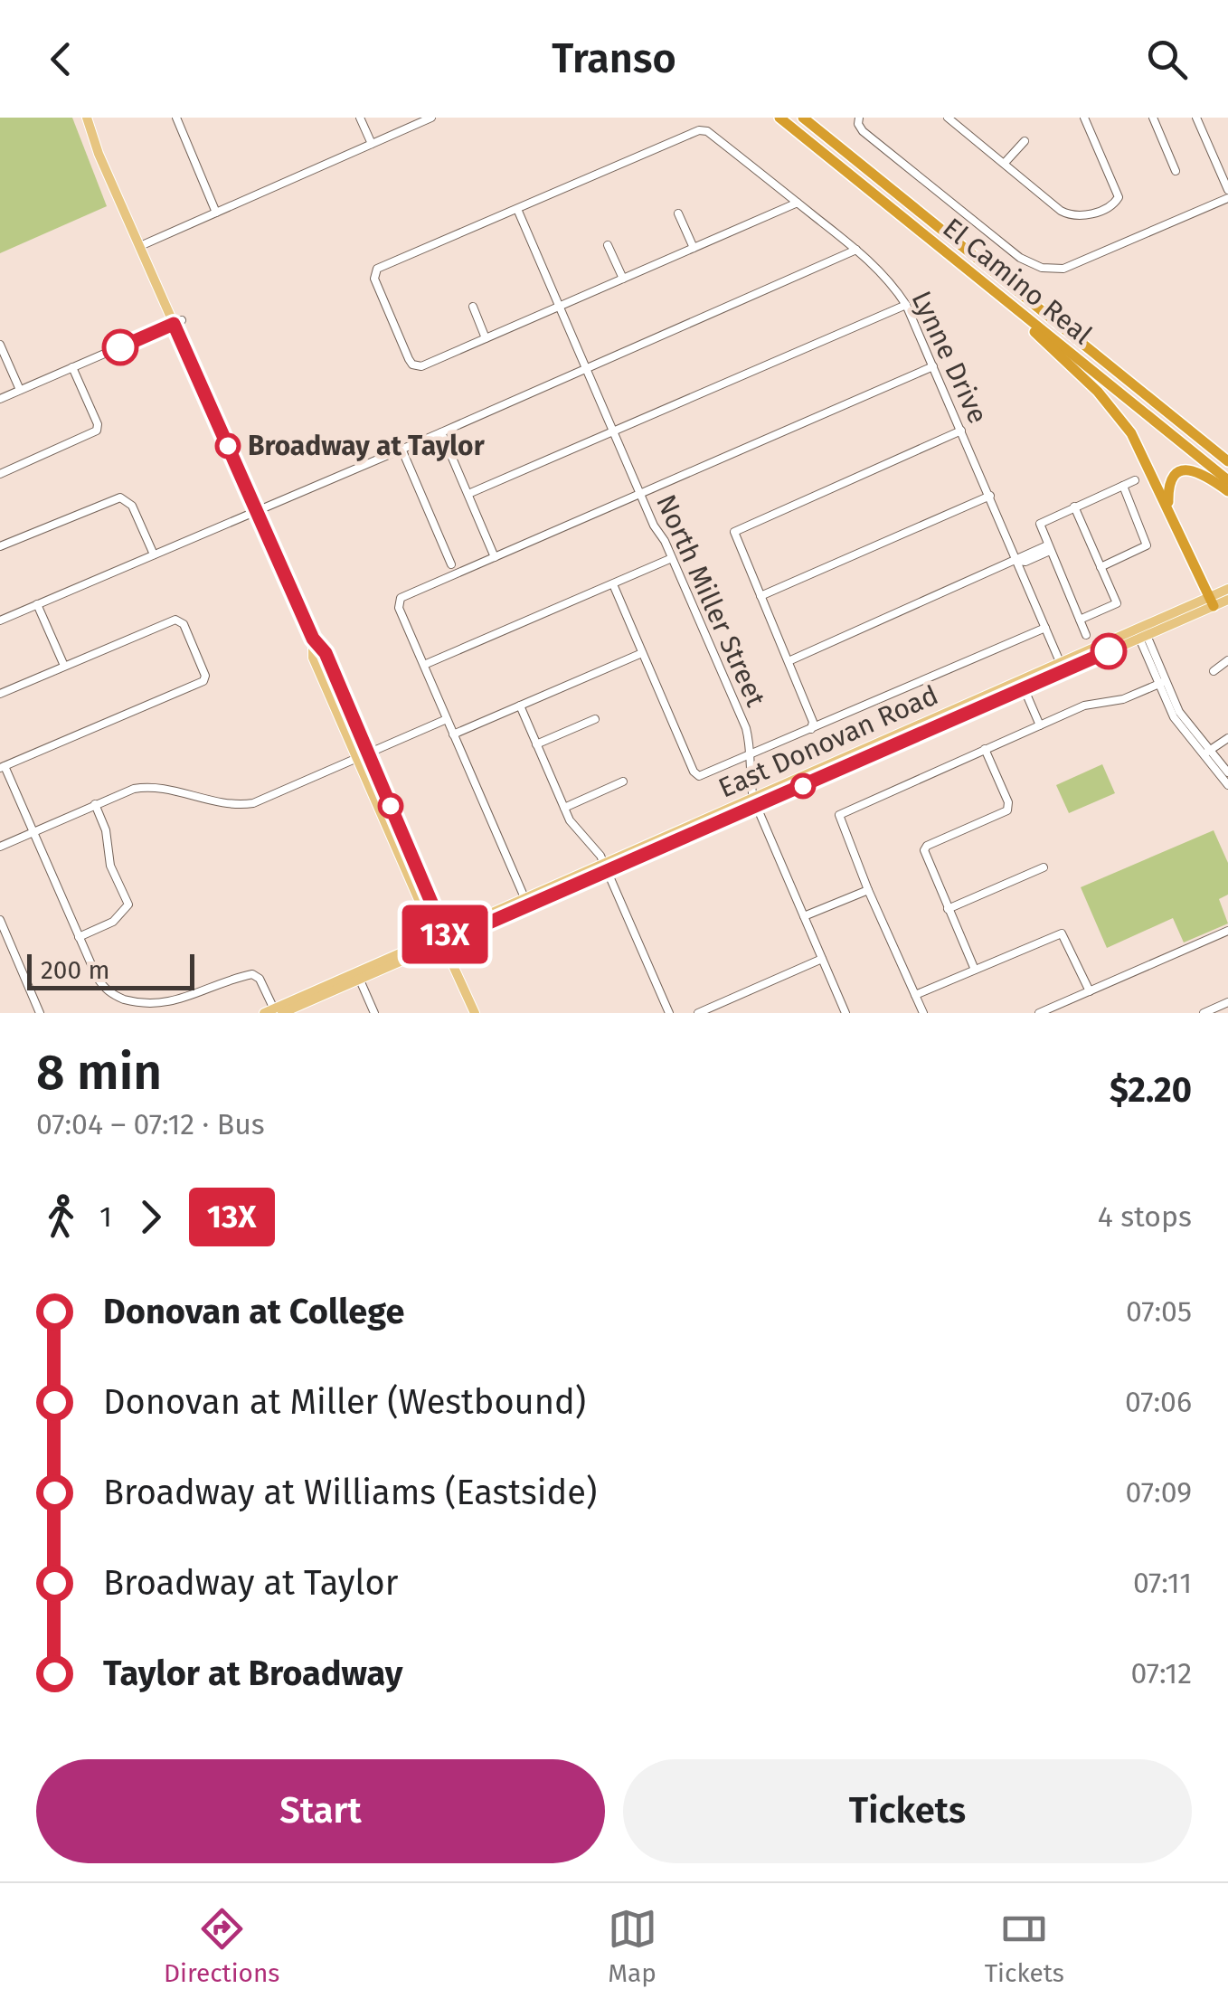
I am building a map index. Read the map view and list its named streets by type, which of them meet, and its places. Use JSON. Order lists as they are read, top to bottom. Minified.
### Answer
{"streets":{"highway":["El Camino Real"],"main road":["East Donovan Road"],"street":["Lynne Drive","North Miller Street"]},"crossings":[["Lynne Drive","North Miller Street"],["Lynne Drive","East Donovan Road"],["North Miller Street","East Donovan Road"]],"places":["Broadway at Taylor"],"lines":["bus line 13X"],"scale_bar":"200 m","page":{"header":"Transo","on_map":"13X","scale":"200 m","heading":["8 min","07:04 – 07:12 · Bus","$2.20"],"legs":["1","13X","4 stops"],"list":[{"name":"Donovan at College","value":"07:05"},{"name":"Donovan at Miller (Westbound)","value":"07:06"},{"name":"Broadway at Williams (Eastside)","value":"07:09"},{"name":"Broadway at Taylor","value":"07:11"},{"name":"Taylor at Broadway","value":"07:12"}],"buttons":["Start","Tickets"],"tabs":["Directions","Map","Tickets"]}}
